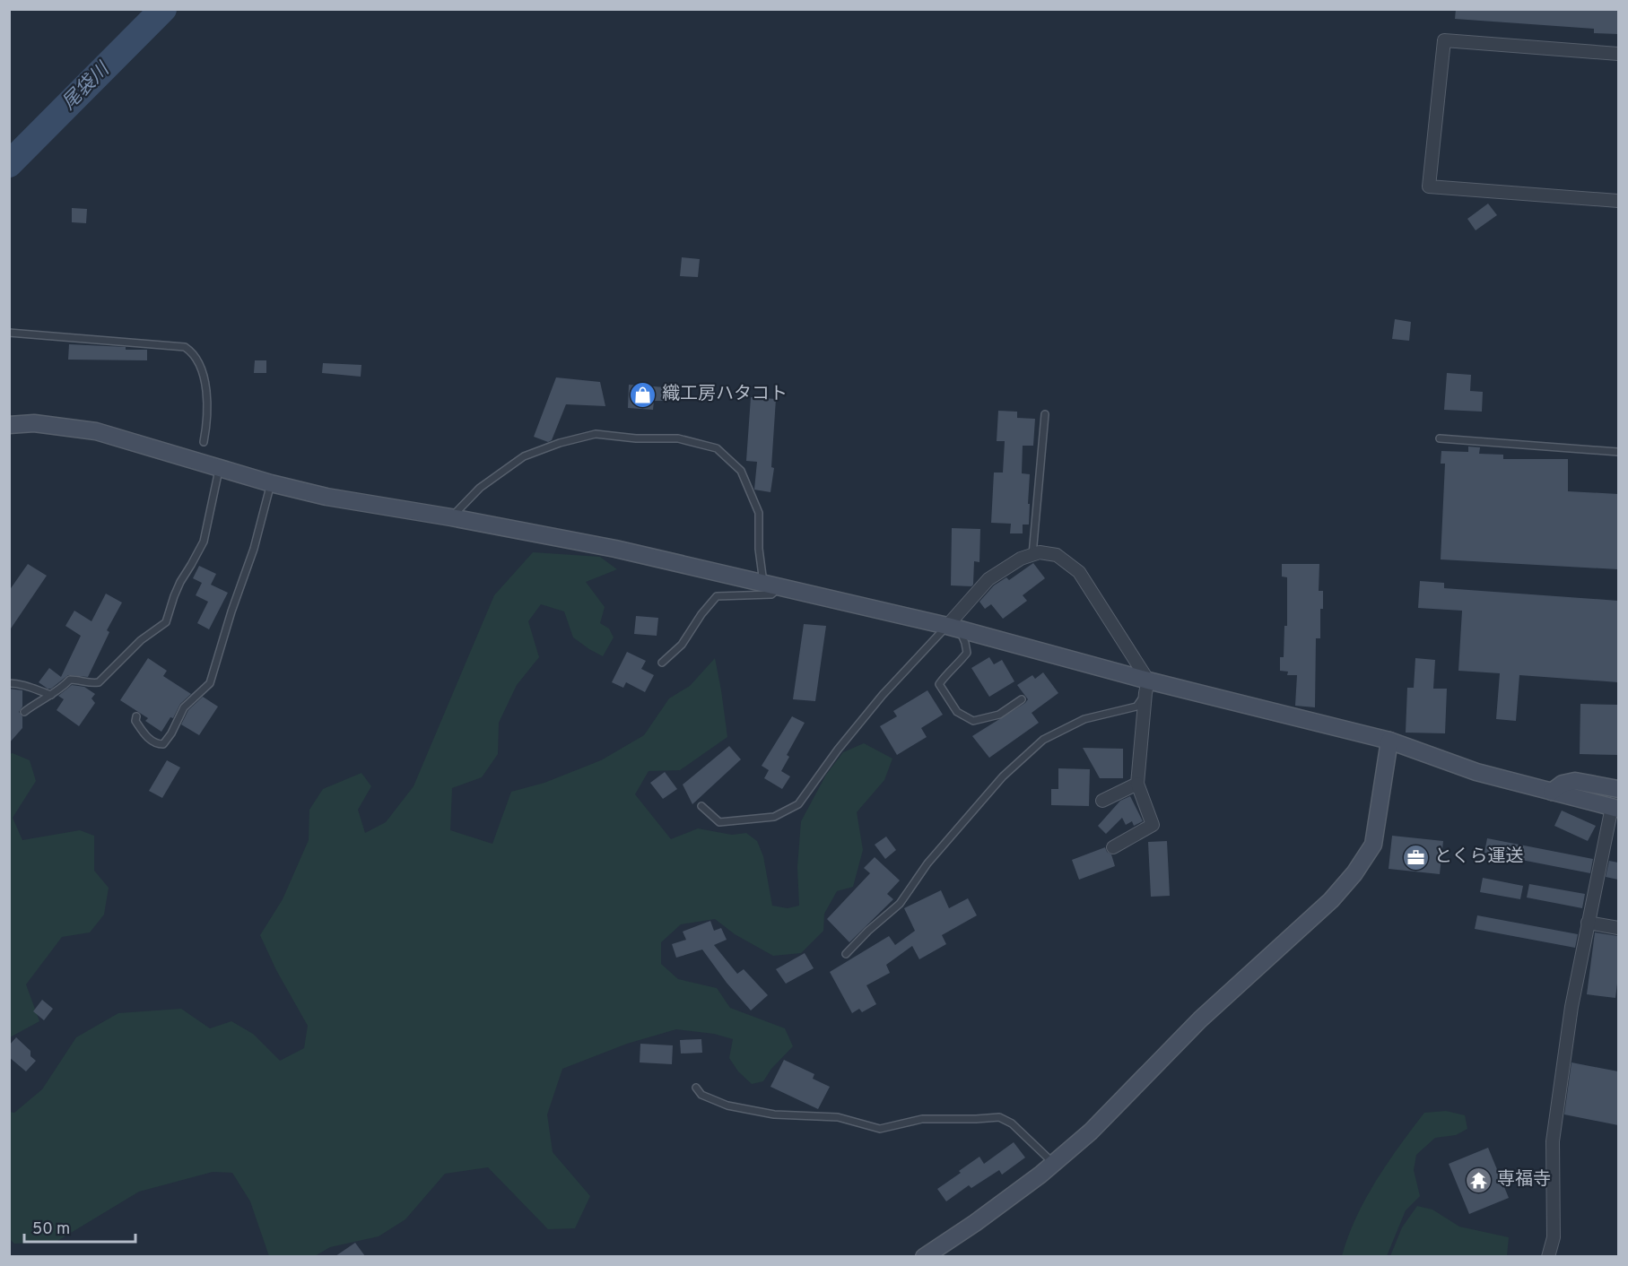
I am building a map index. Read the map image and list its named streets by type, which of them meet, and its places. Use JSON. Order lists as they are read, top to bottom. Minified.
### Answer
{"water":["尾袋川"],"places":{"shop":["織工房ハタコト"],"office":["とくら運送"],"temple":["専福寺"]},"scale_bar":"50 m"}
